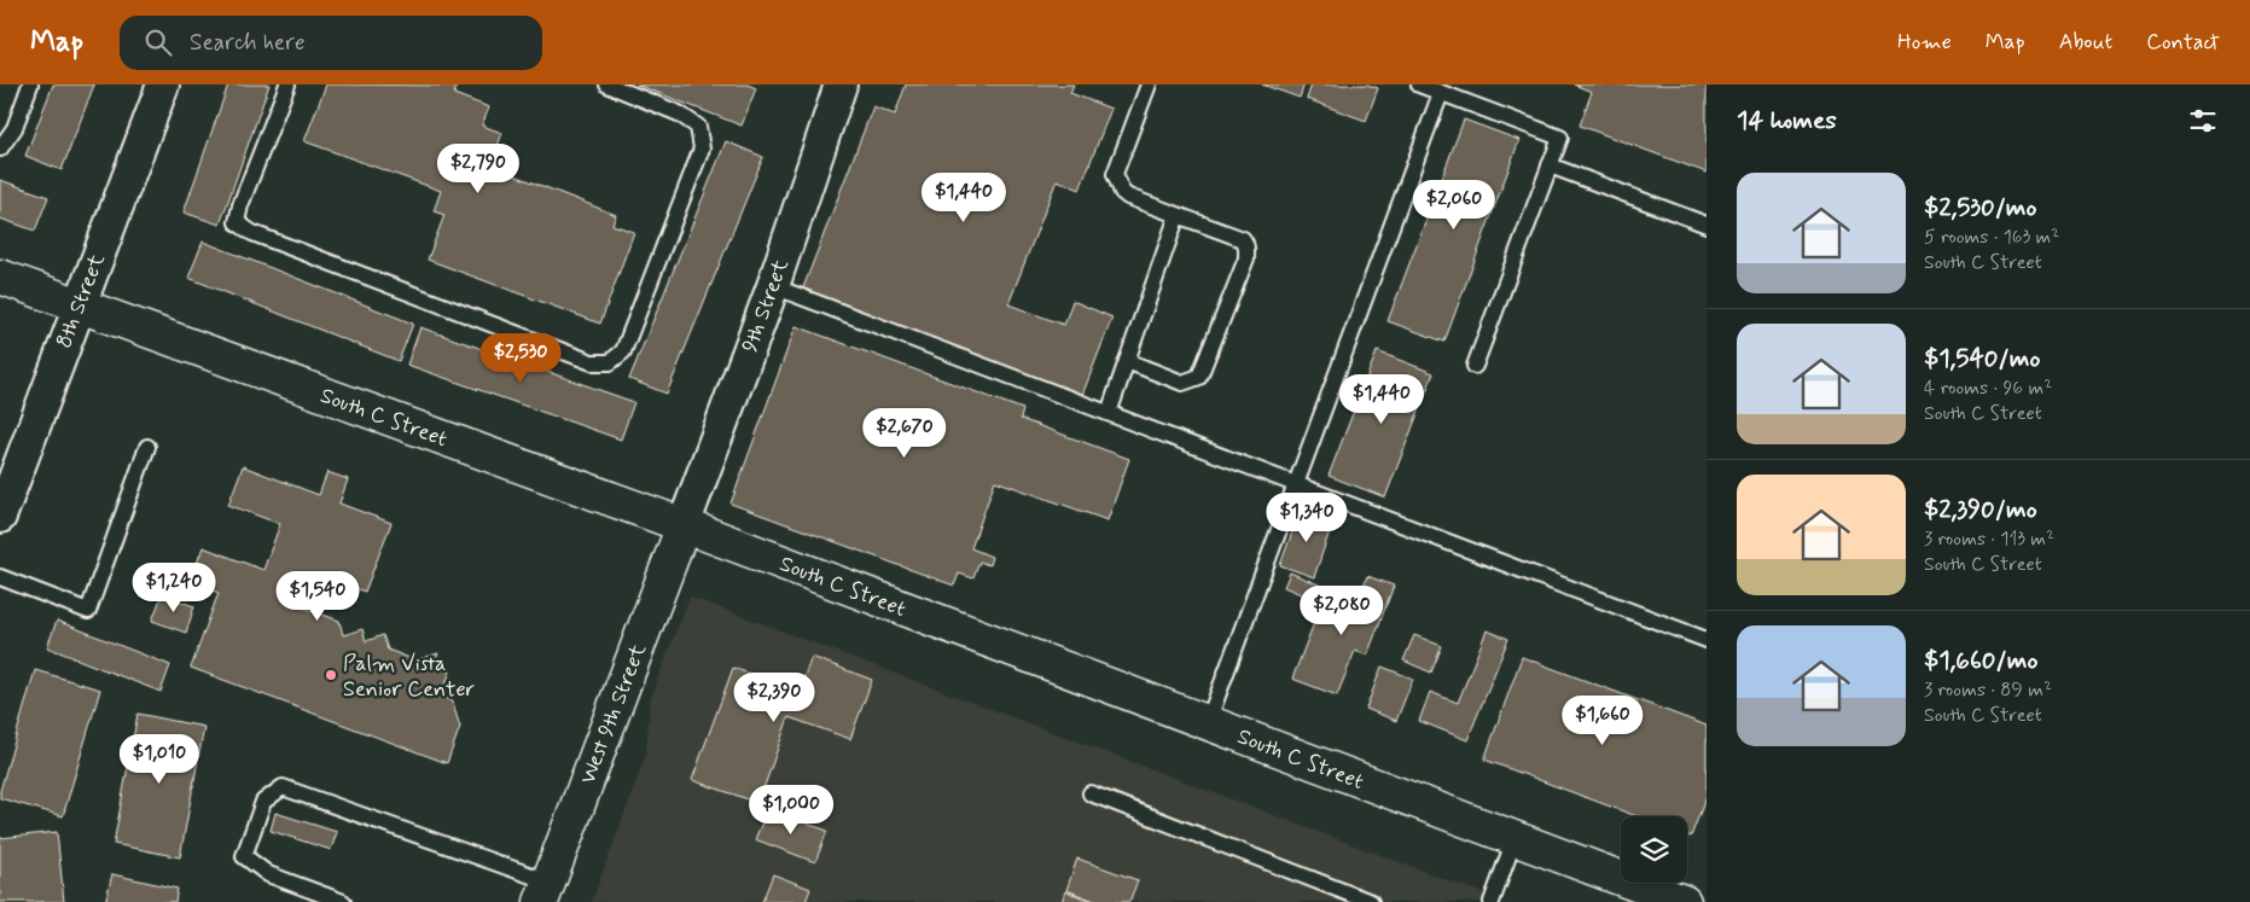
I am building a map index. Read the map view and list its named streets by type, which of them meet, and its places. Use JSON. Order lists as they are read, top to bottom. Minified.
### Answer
{"streets":{"street":["8th Street","9th Street","South C Street","West 9th Street"]},"crossings":[["8th Street","South C Street"],["9th Street","South C Street"],["9th Street","West 9th Street"],["South C Street","West 9th Street"]],"places":["Palm Vista Senior Center"],"page":{"header":"Map","search":"Search here","nav":["Home","Map","About","Contact"],"heading":"14 homes","price":["$2,790","$1,440","$2,060","$2,530","$1,440","$2,670","$1,340","$1,240","$1,540","$2,080","$2,390","$1,660","$1,010","$1,000"],"list":[{"name":"$2,530/mo","note":"5 rooms · 163 m² · South C Street"},{"name":"$1,540/mo","note":"4 rooms · 96 m² · South C Street"},{"name":"$2,390/mo","note":"3 rooms · 113 m² · South C Street"},{"name":"$1,660/mo","note":"3 rooms · 89 m² · South C Street"}]}}
